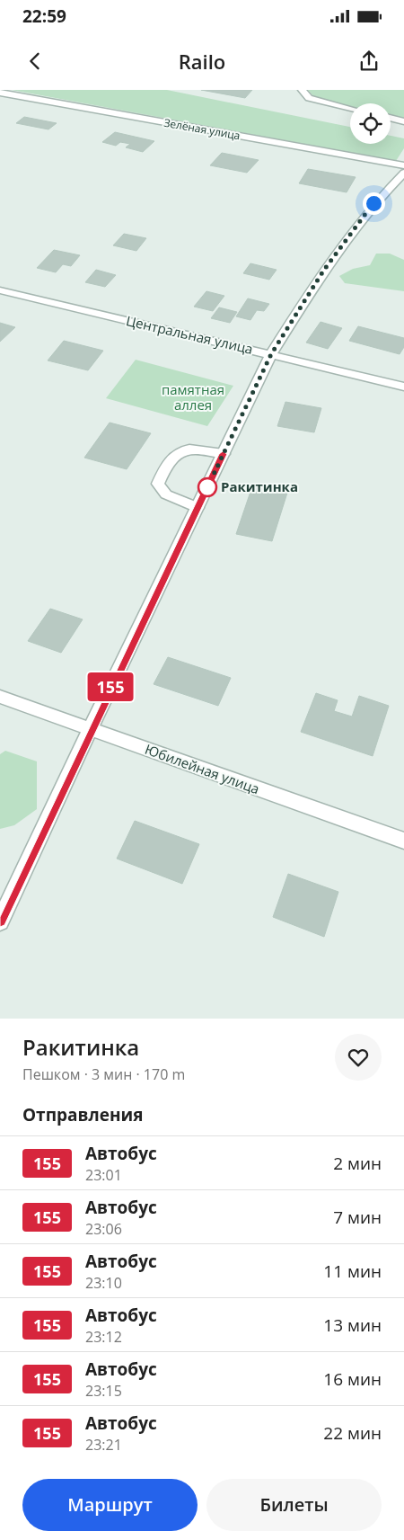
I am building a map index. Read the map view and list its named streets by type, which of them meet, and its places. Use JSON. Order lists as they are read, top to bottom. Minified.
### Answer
{"streets":{"street":["Зелёная улица","Центральная улица","Юбилейная улица"]},"parks":["памятная аллея"],"places":["Ракитинка"],"lines":["bus line 155"],"page":{"status":"22:59","header":"Railo","on_map":"155","heading":[["Ракитинка","Пешком · 3 мин · 170 m"],"Отправления"],"list":[{"mark":"155","name":"Автобус","note":"23:01","value":"2 мин"},{"mark":"155","name":"Автобус","note":"23:06","value":"7 мин"},{"mark":"155","name":"Автобус","note":"23:10","value":"11 мин"},{"mark":"155","name":"Автобус","note":"23:12","value":"13 мин"},{"mark":"155","name":"Автобус","note":"23:15","value":"16 мин"},{"mark":"155","name":"Автобус","note":"23:21","value":"22 мин"}],"buttons":["Маршрут","Билеты"]}}
